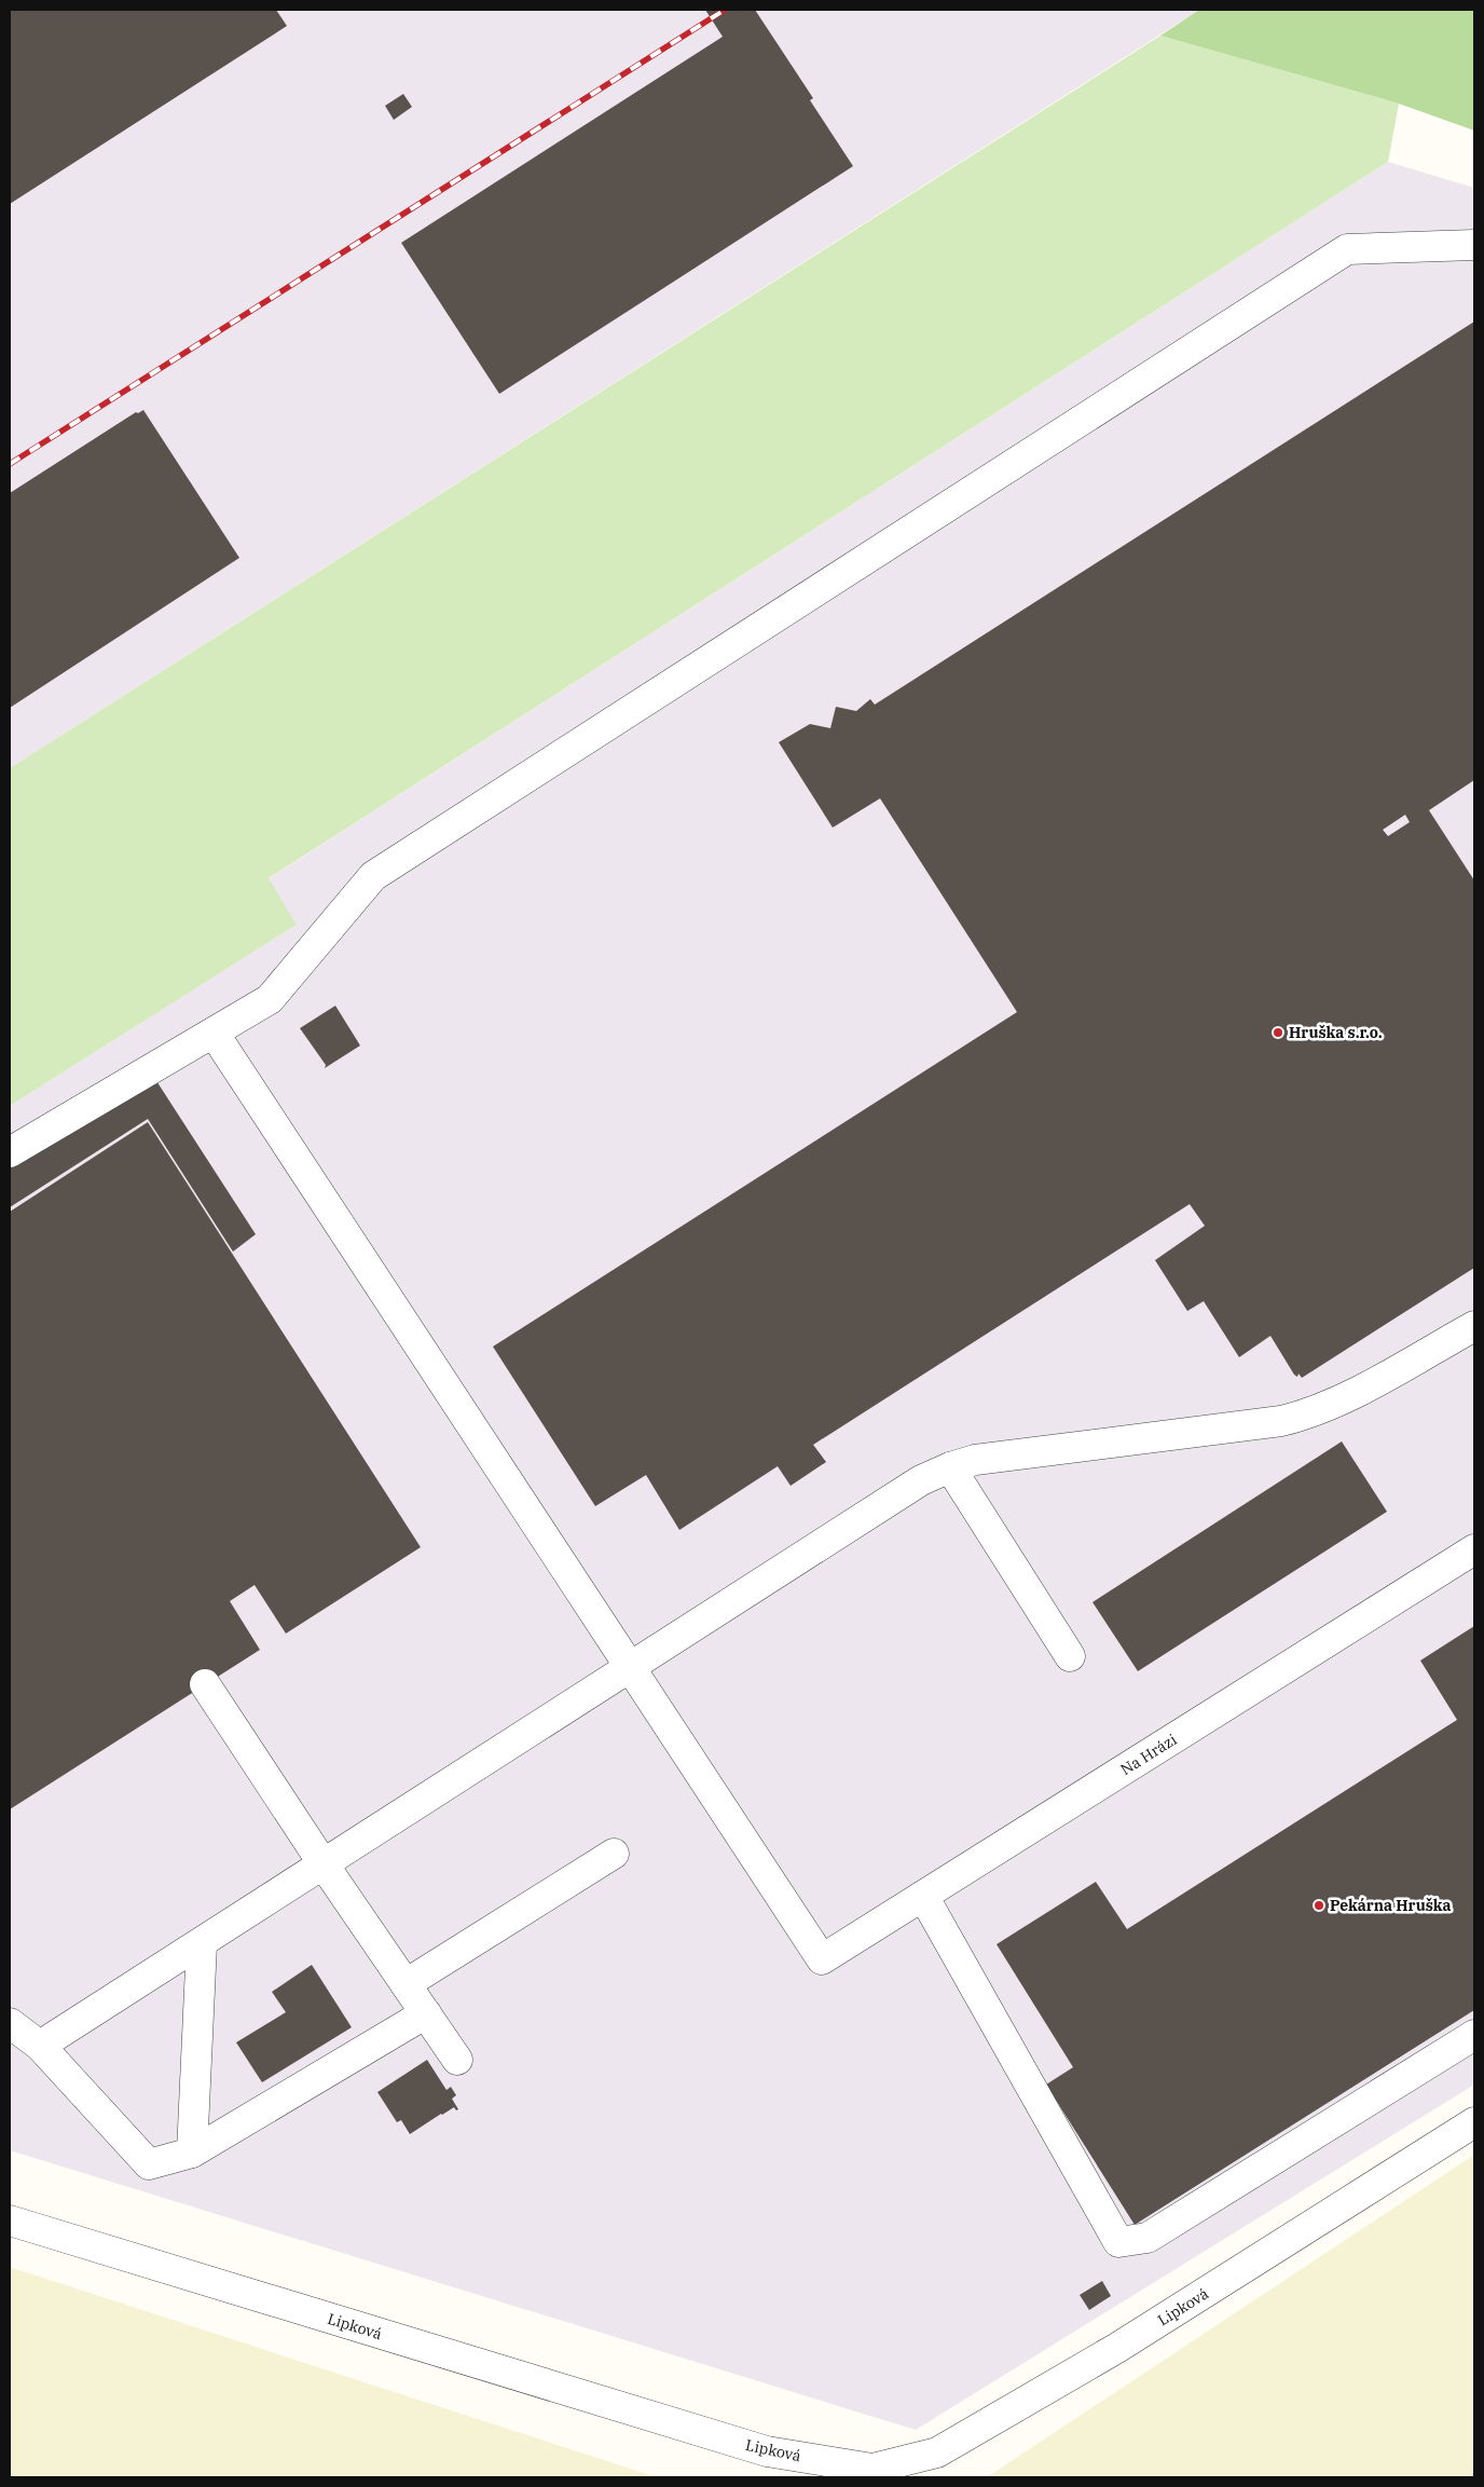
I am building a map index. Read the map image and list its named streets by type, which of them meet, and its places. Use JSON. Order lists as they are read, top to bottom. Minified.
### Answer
{"streets":{"street":["Na Hrázi","Lipková"]},"places":["Hruška s.r.o.","Pekárna Hruška"]}
